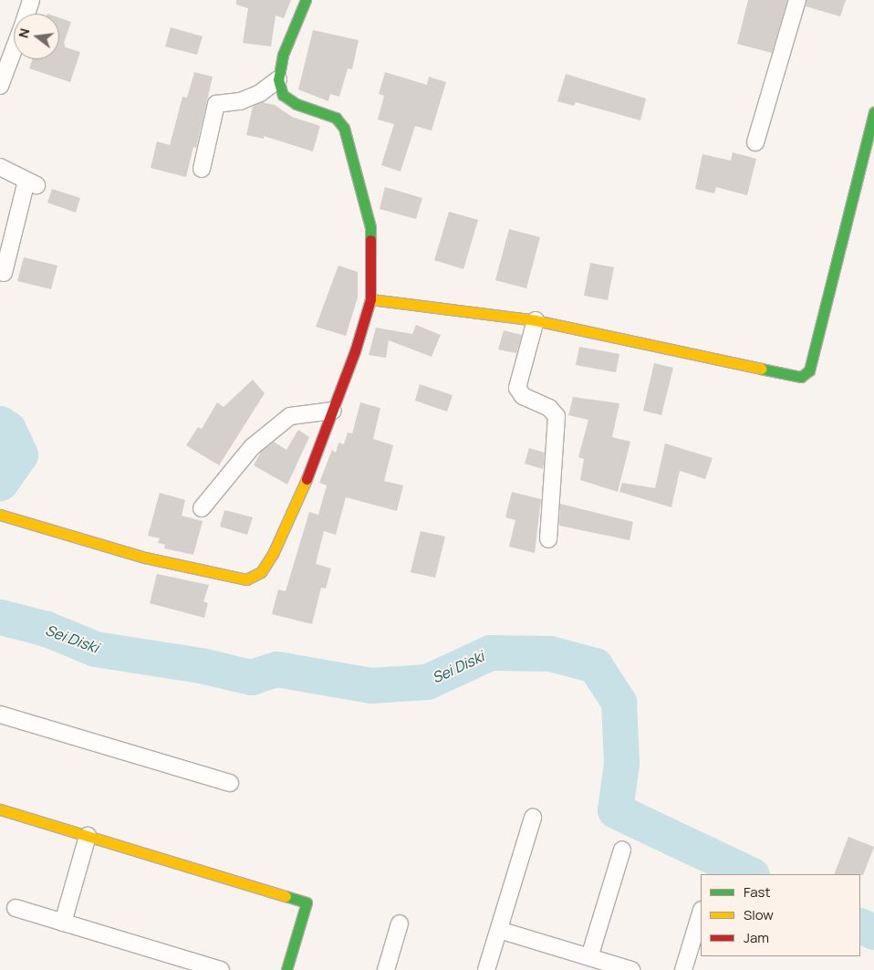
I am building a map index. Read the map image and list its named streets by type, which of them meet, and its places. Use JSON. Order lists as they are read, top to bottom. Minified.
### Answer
{"water":["Sei Diski"],"legend":["Fast","Slow","Jam"],"north":"left"}
